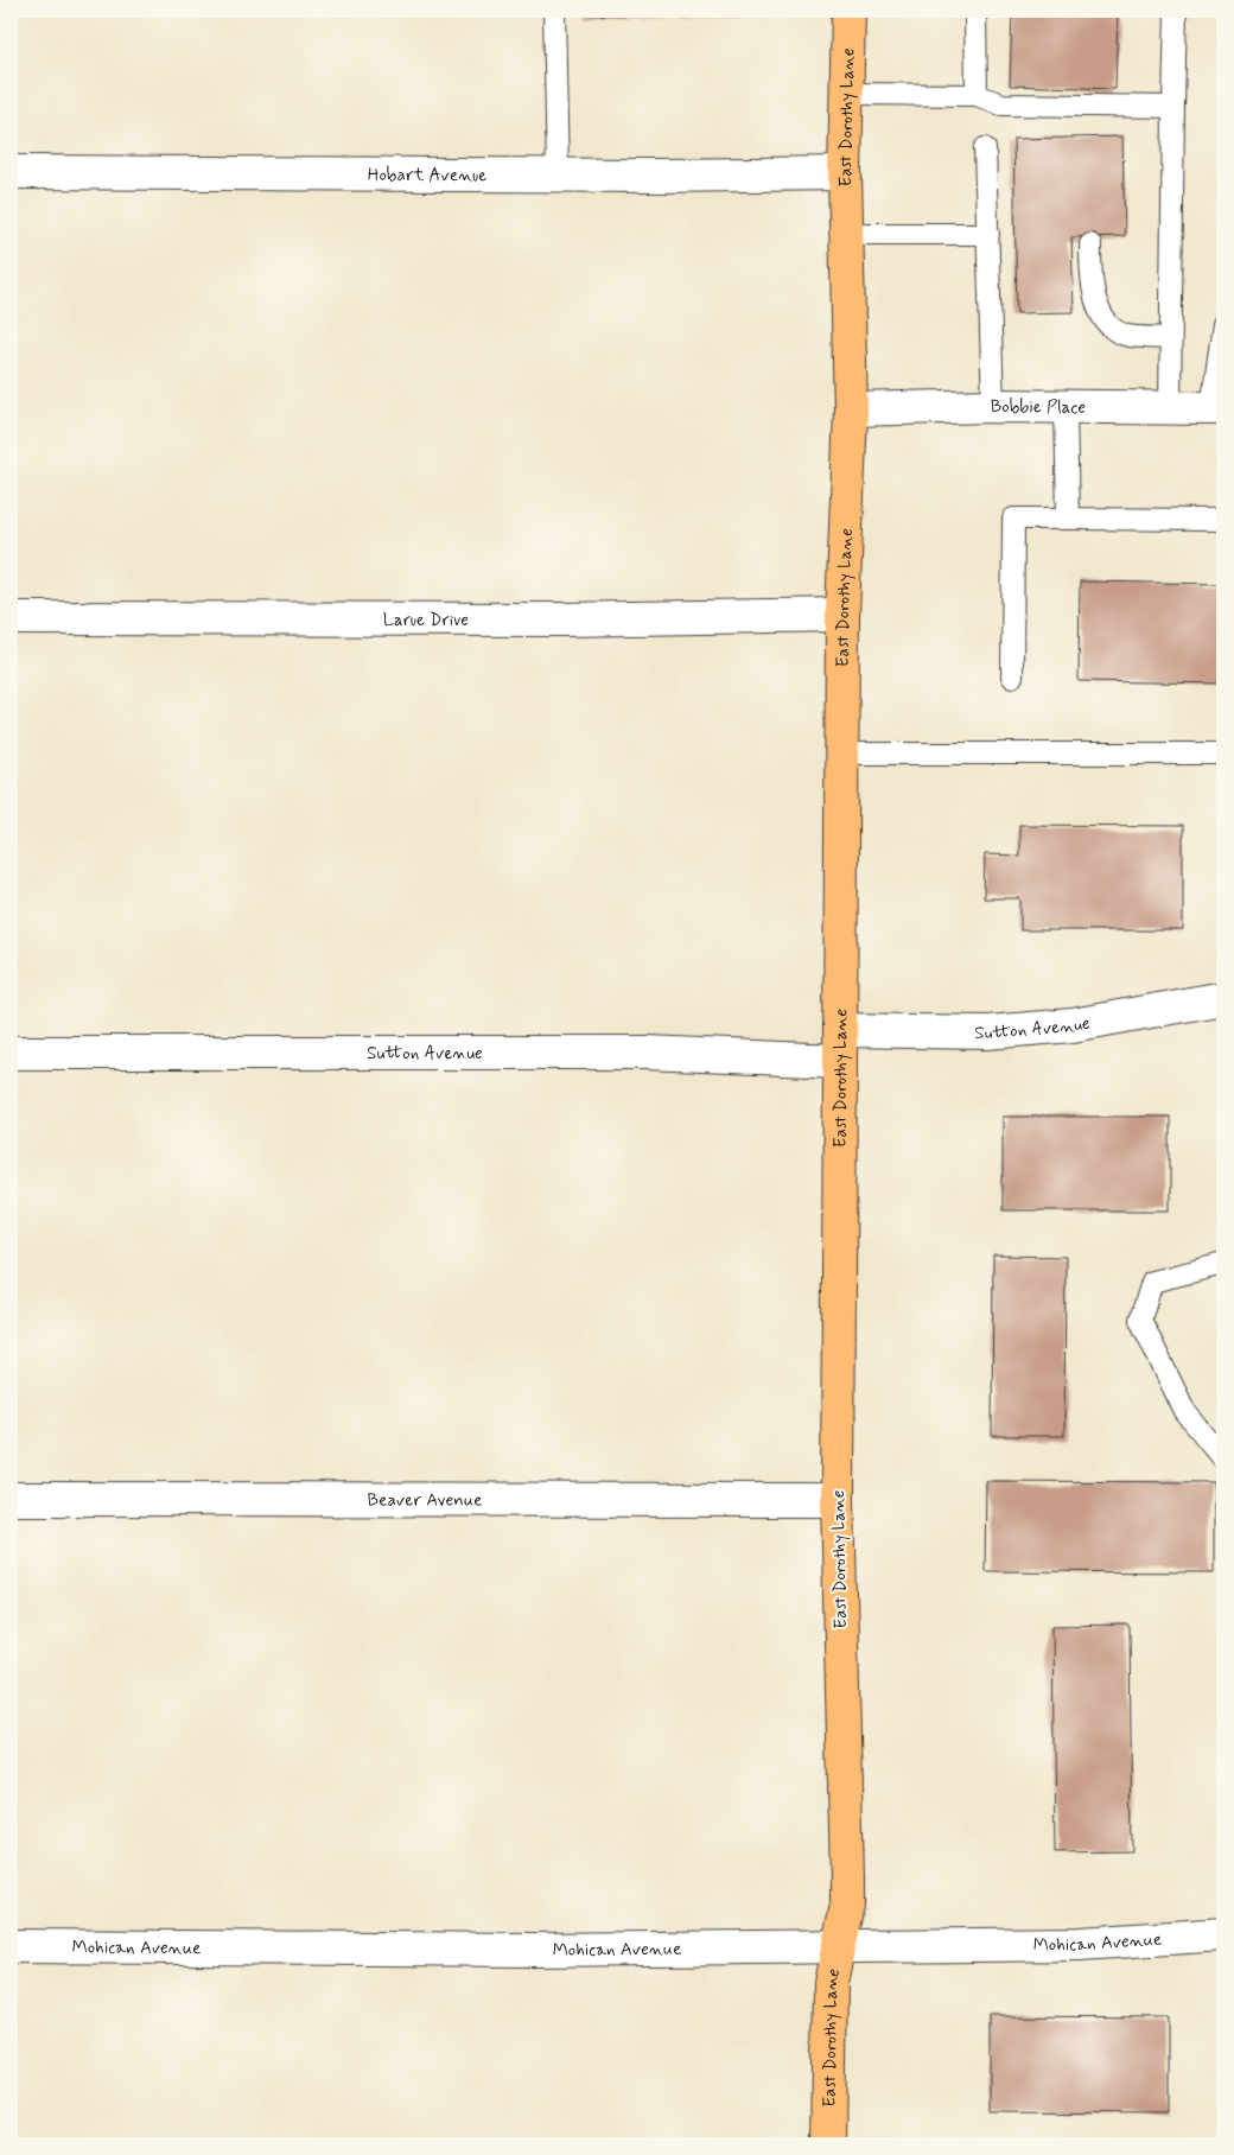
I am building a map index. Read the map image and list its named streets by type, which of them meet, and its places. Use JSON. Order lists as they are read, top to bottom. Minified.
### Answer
{"streets":{"main road":["East Dorothy Lane"],"street":["Hobart Avenue","Bobbie Place","Larue Drive","Sutton Avenue","Beaver Avenue","Mohican Avenue"]},"crossings":[["East Dorothy Lane","Hobart Avenue"],["East Dorothy Lane","Bobbie Place"],["East Dorothy Lane","Larue Drive"],["East Dorothy Lane","Sutton Avenue"],["East Dorothy Lane","Beaver Avenue"],["East Dorothy Lane","Mohican Avenue"]]}
